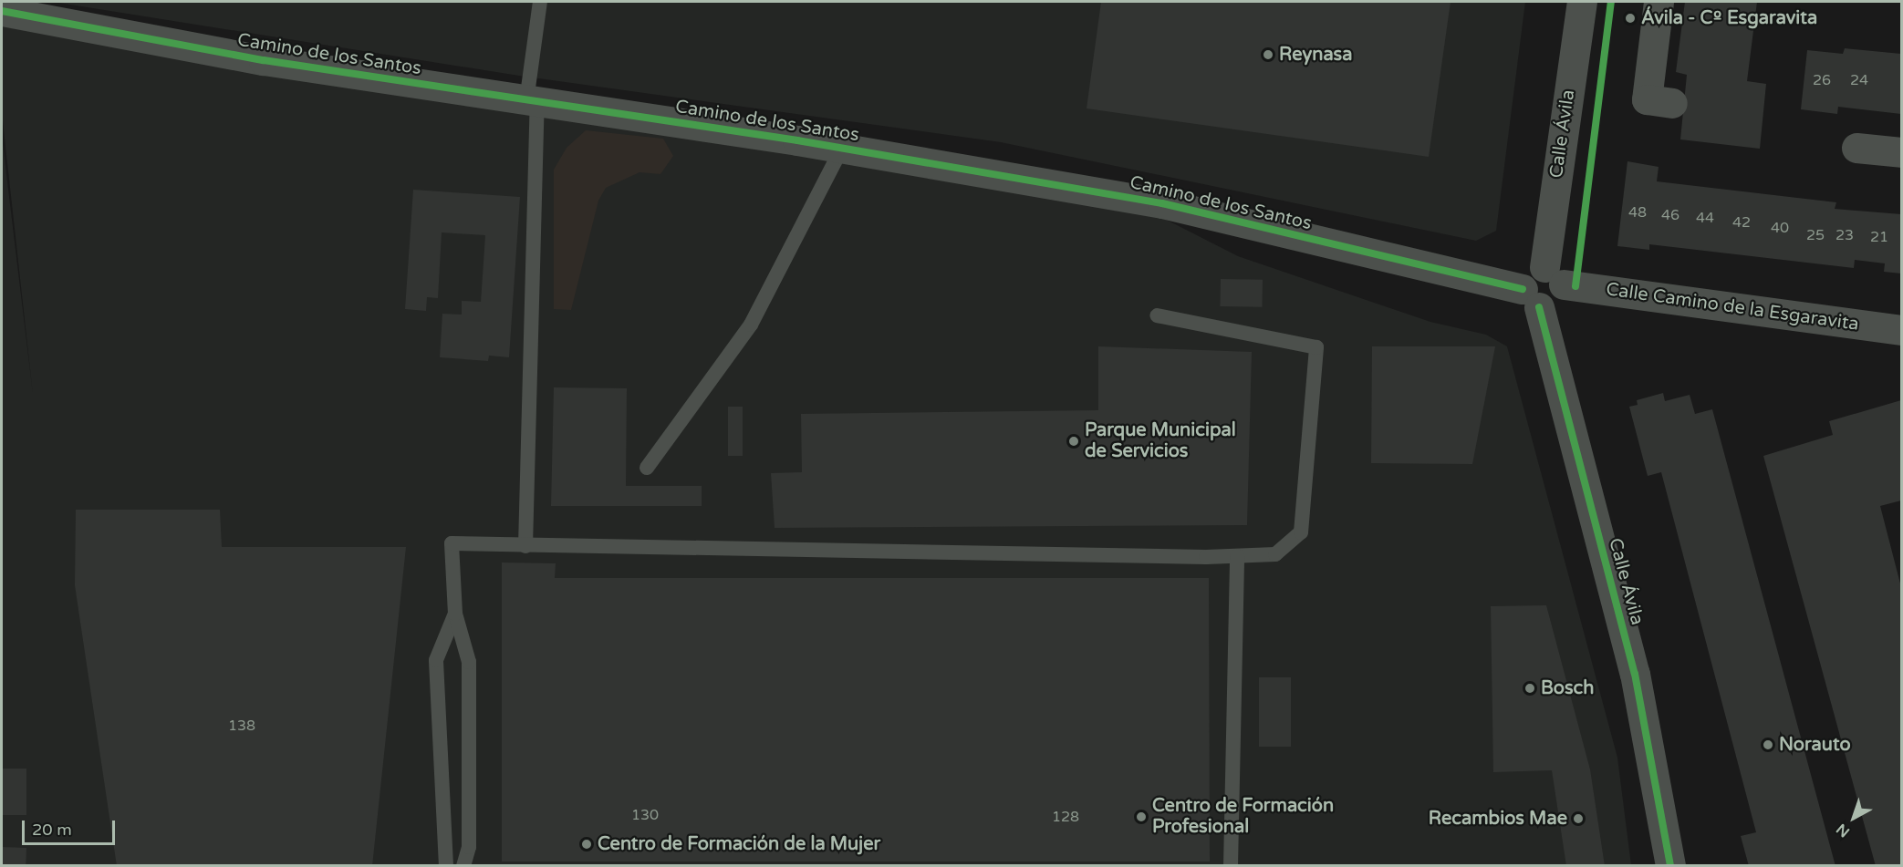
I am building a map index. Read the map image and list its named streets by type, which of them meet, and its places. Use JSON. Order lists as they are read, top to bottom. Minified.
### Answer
{"streets":{"street":["Camino de los Santos","Calle Ávila","Calle Camino de la Esgaravita"]},"crossings":[["Camino de los Santos","Calle Ávila"],["Calle Ávila","Calle Camino de la Esgaravita"]],"places":["Ávila - Cº Esgaravita","Reynasa","Parque Municipal de Servicios","Bosch","Norauto","Centro de Formación Profesional","Recambios Mae","Centro de Formación de la Mujer"],"house_numbers":["26","24","48","46","44","42","40","25","23","21","138","130","128"],"scale_bar":"20 m","north":"bottom left"}
